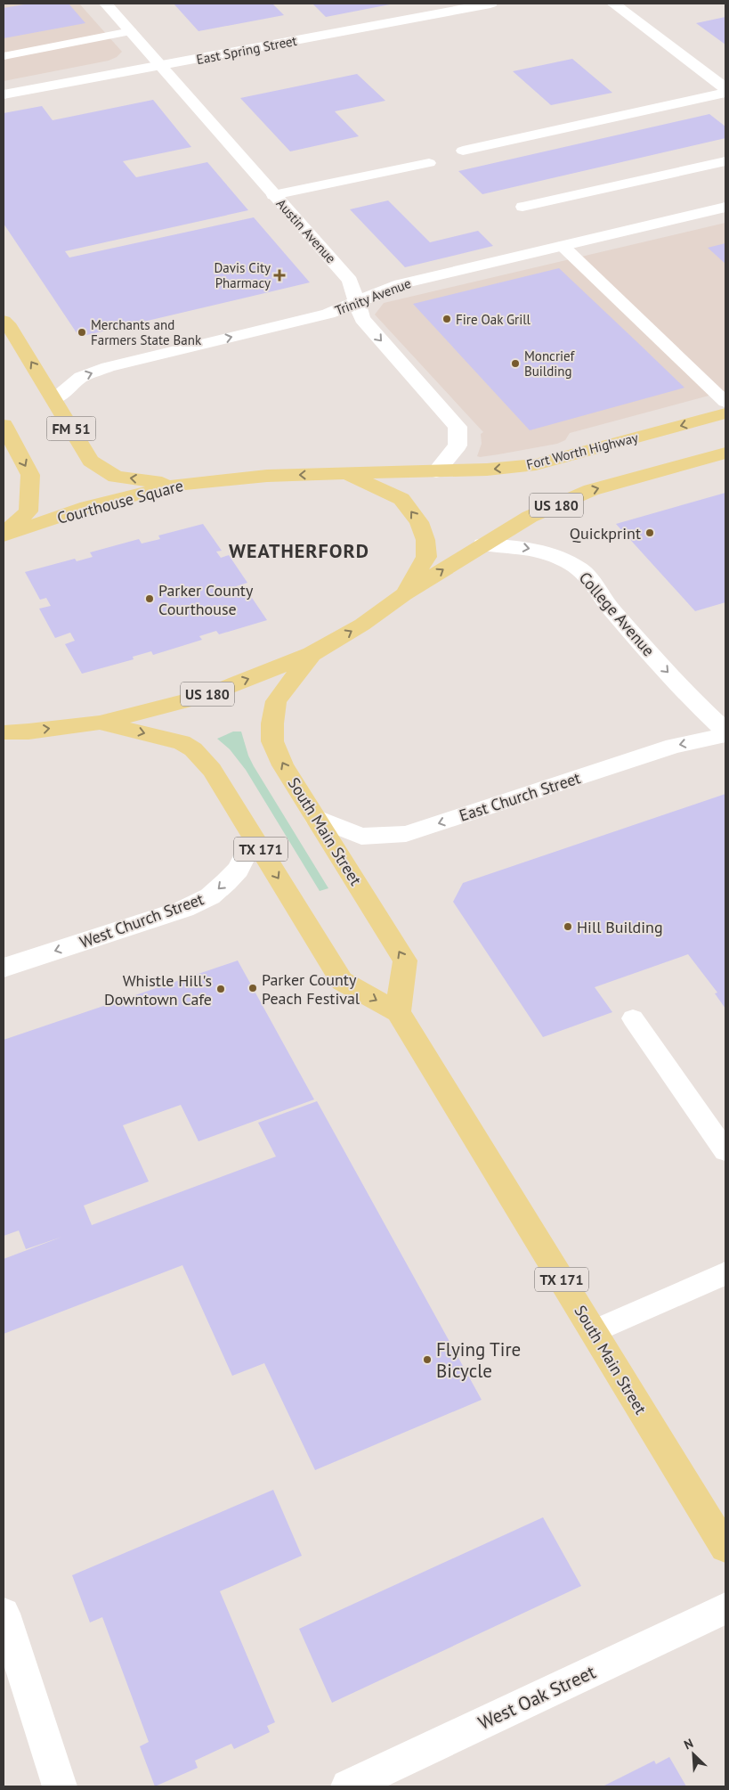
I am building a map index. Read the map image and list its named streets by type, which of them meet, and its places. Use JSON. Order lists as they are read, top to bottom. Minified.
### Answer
{"streets":{"main road":["FM 51","Fort Worth Highway","Courthouse Square","US 180","South Main Street","TX 171"],"street":["East Spring Street","Austin Avenue","Trinity Avenue","College Avenue","East Church Street","West Church Street","West Oak Street"]},"crossings":[["East Spring Street","Austin Avenue"],["Austin Avenue","Trinity Avenue"],["Austin Avenue","Fort Worth Highway"],["Trinity Avenue","FM 51"],["FM 51","Courthouse Square"],["Fort Worth Highway","Courthouse Square"],["US 180","College Avenue"],["US 180","South Main Street"],["East Church Street","South Main Street"],["South Main Street","West Church Street"]],"one_way":["Trinity Avenue","College Avenue","East Church Street","West Church Street"],"districts":["WEATHERFORD"],"places":{"health":["Davis City Pharmacy"],"other":["Fire Oak Grill","Merchants and Farmers State Bank","Moncrief Building","Quickprint","Parker County Courthouse","Hill Building","Parker County Peach Festival","Whistle Hill's Downtown Cafe","Flying Tire Bicycle"]},"north":"top left"}
